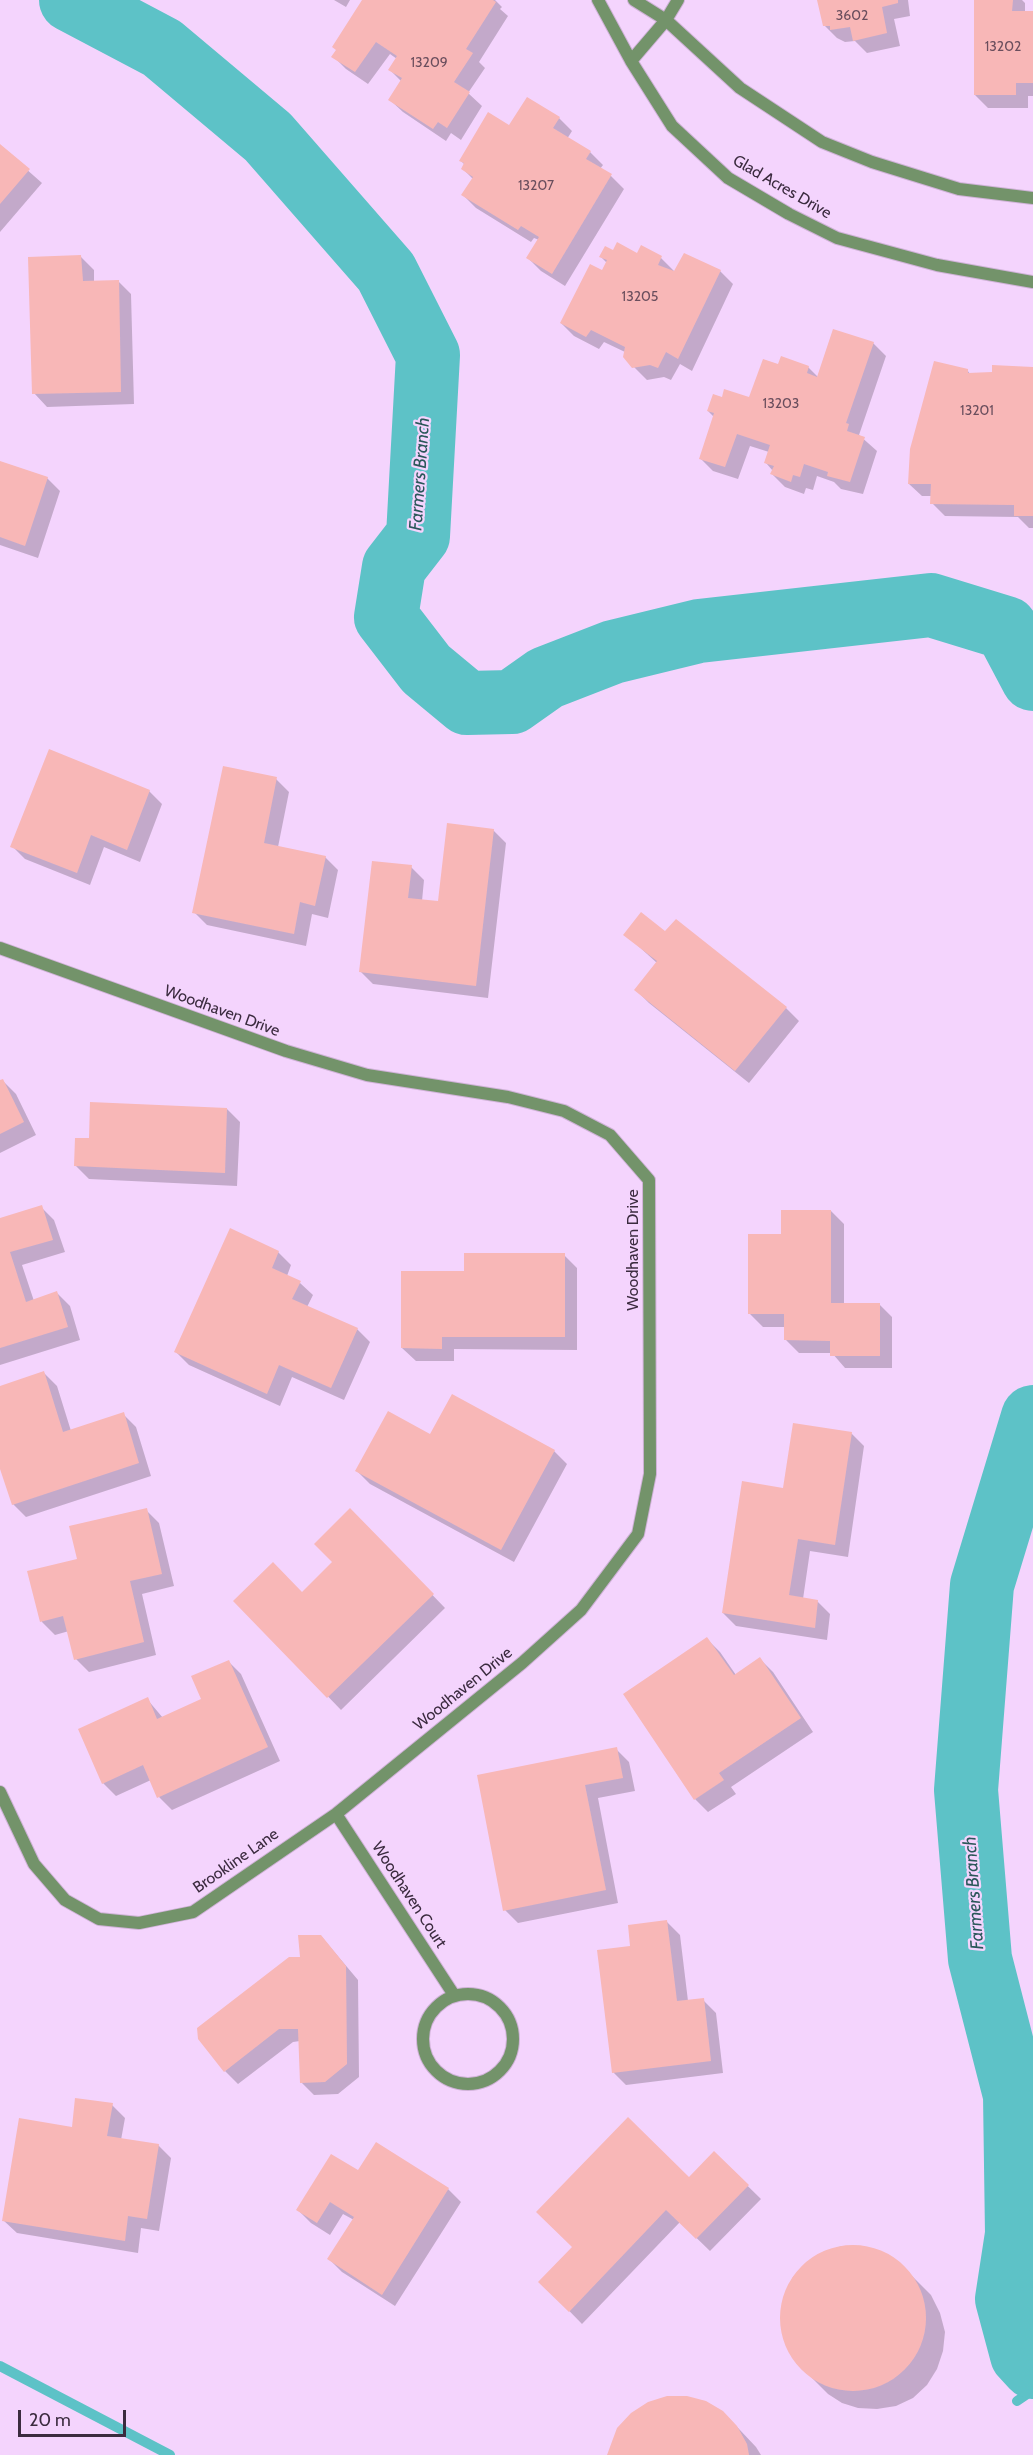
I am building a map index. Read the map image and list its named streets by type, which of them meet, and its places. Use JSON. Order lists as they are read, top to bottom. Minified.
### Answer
{"streets":{"street":["Glad Acres Drive","Woodhaven Drive","Brookline Lane","Woodhaven Court"]},"crossings":[["Woodhaven Drive","Brookline Lane"],["Woodhaven Drive","Woodhaven Court"],["Brookline Lane","Woodhaven Court"]],"water":["Farmers Branch"],"house_numbers":["3602","13202","13209","13207","13205","13203","13201"],"scale_bar":"20 m"}
